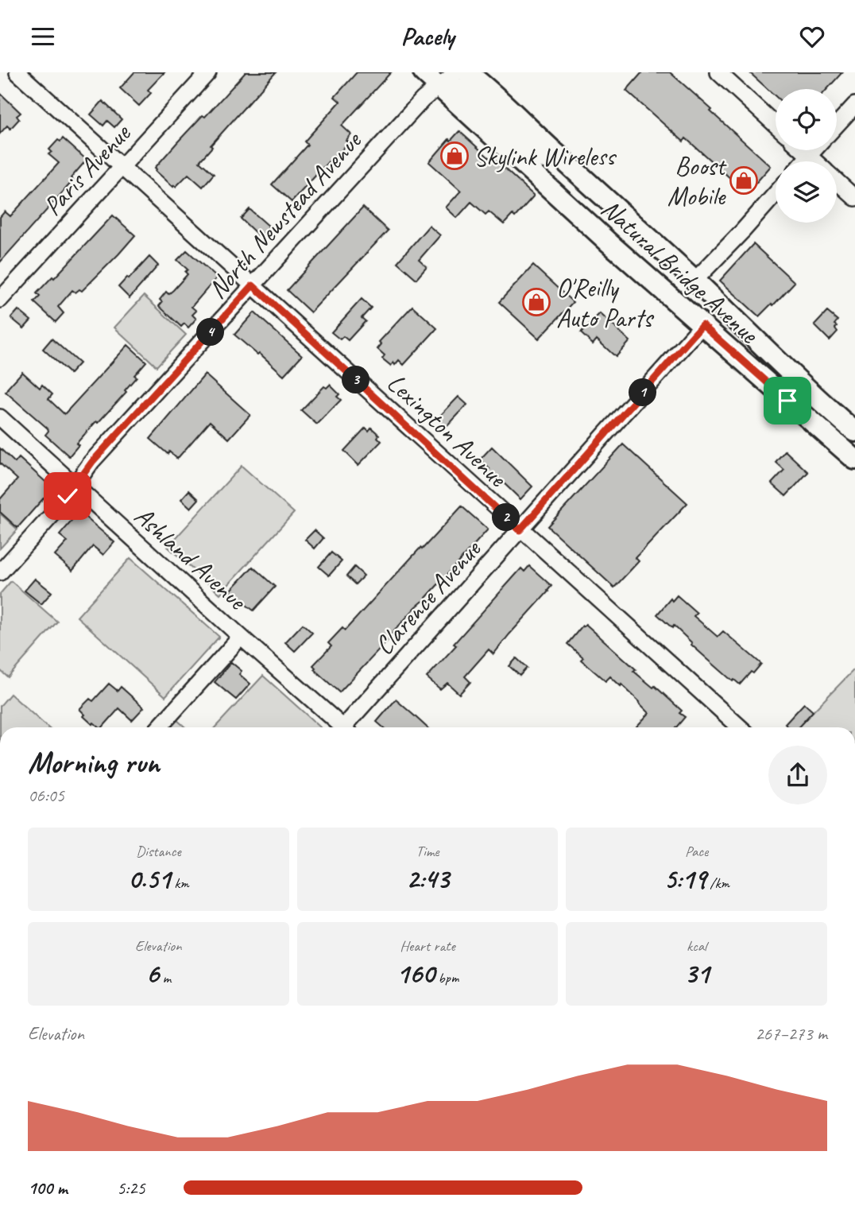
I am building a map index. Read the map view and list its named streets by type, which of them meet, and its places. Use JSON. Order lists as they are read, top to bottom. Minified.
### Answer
{"streets":{"main road":["Natural Bridge Avenue"],"street":["Paris Avenue","North Newstead Avenue","Lexington Avenue","Ashland Avenue","Clarence Avenue"]},"crossings":[["Paris Avenue","Lexington Avenue"],["North Newstead Avenue","Natural Bridge Avenue"],["North Newstead Avenue","Lexington Avenue"],["North Newstead Avenue","Ashland Avenue"],["Natural Bridge Avenue","Clarence Avenue"],["Lexington Avenue","Clarence Avenue"]],"places":{"shop":["Skylink Wireless","Boost Mobile","O'Reilly Auto Parts"]},"page":{"header":"Pacely","pins":["4","3","1","2"],"heading":["Morning run","06:05"],"stats":[["Distance","0.51 km"],["Time","2:43"],["Pace","5:19 /km"],["Elevation","6 m"],["Heart rate","160 bpm"],["kcal","31"]],"chart":["Elevation","267–273 m"],"list":[{"name":"100 m","note":"5:25"}]}}
